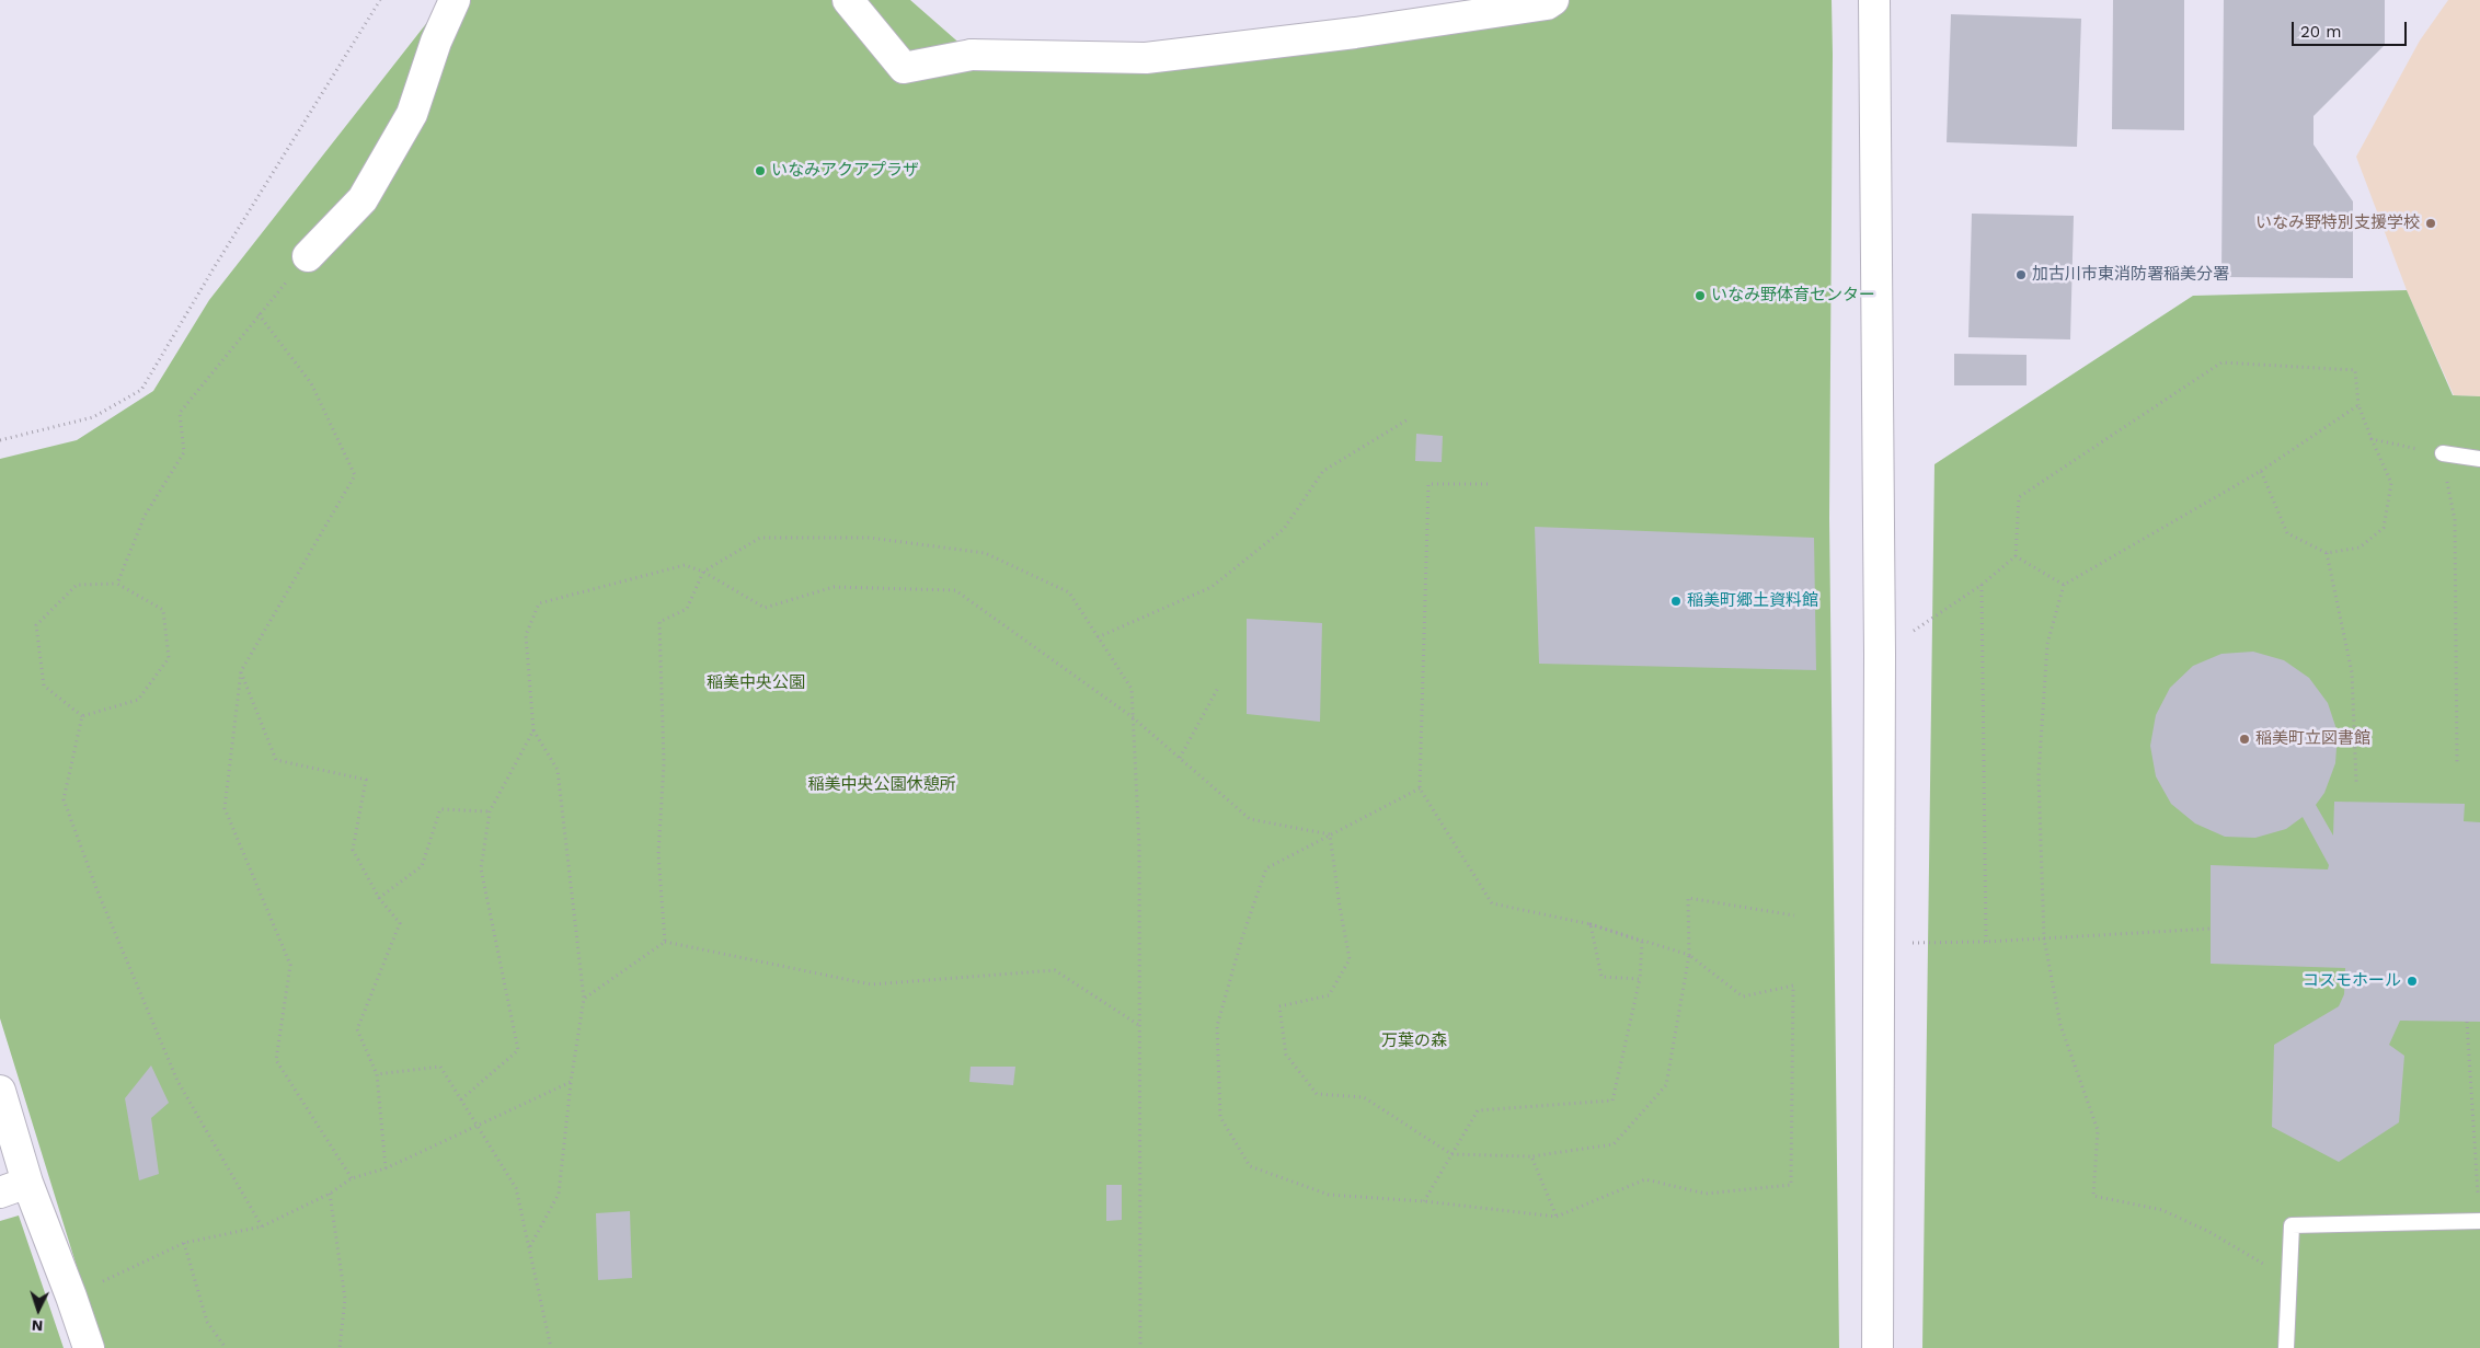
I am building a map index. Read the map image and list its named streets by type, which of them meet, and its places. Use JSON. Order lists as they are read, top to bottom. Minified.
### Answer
{"parks":["稲美中央公園","稲美中央公園休憩所","万葉の森"],"places":["いなみアクアプラザ","いなみ野特別支援学校","加古川市東消防署稲美分署","いなみ野体育センター","稲美町郷土資料館","稲美町立図書館","コスモホール"],"scale_bar":"20 m","north":"bottom"}
